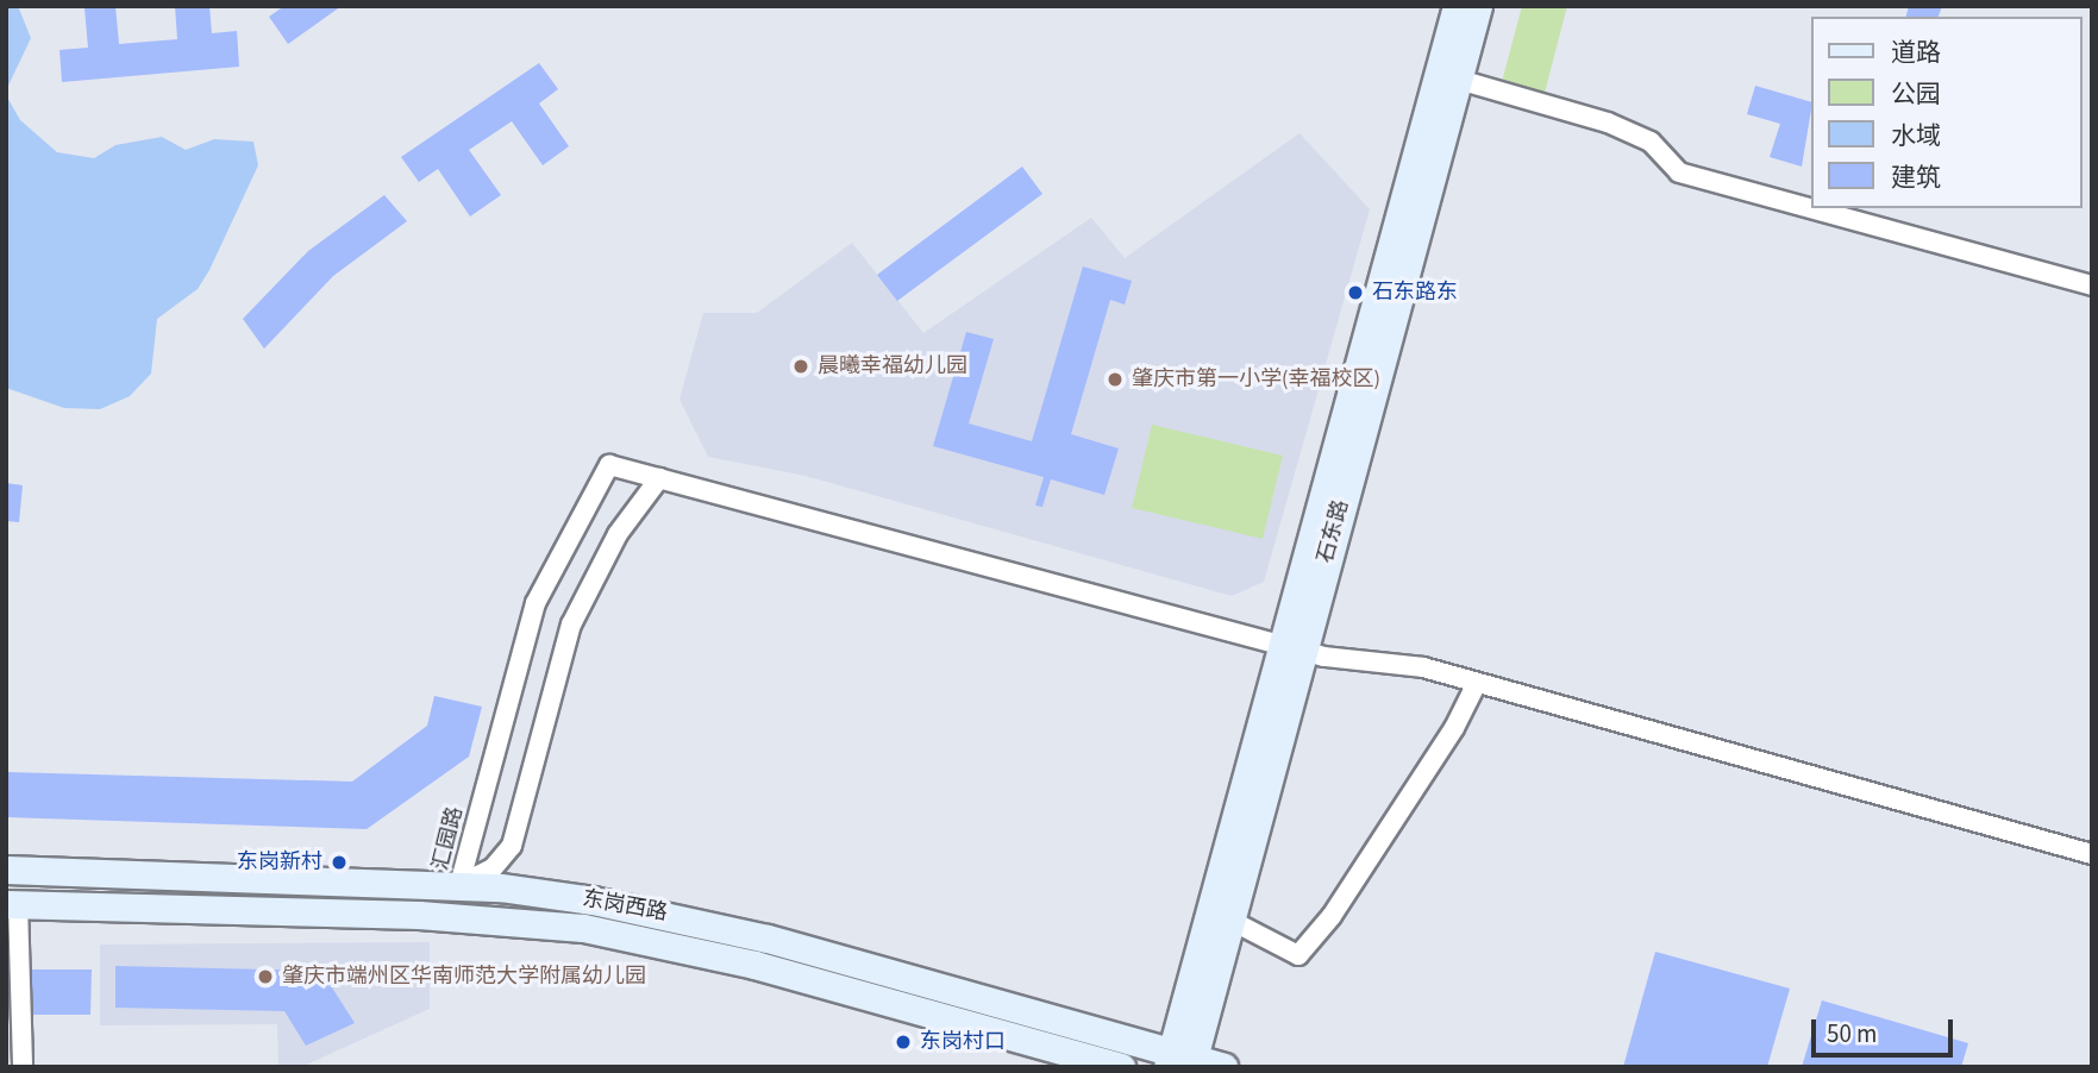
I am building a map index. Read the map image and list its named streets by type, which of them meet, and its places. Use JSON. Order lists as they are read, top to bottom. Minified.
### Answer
{"streets":{"main road":["石东路","东岗西路"],"street":["汇园路"]},"crossings":[["石东路","东岗西路"],["汇园路","东岗西路"]],"places":["石东路东","晨曦幸福幼儿园","肇庆市第一小学(幸福校区)","东岗新村","肇庆市端州区华南师范大学附属幼儿园","东岗村口"],"legend":["道路","公园","水域","建筑"],"scale_bar":"50 m"}
